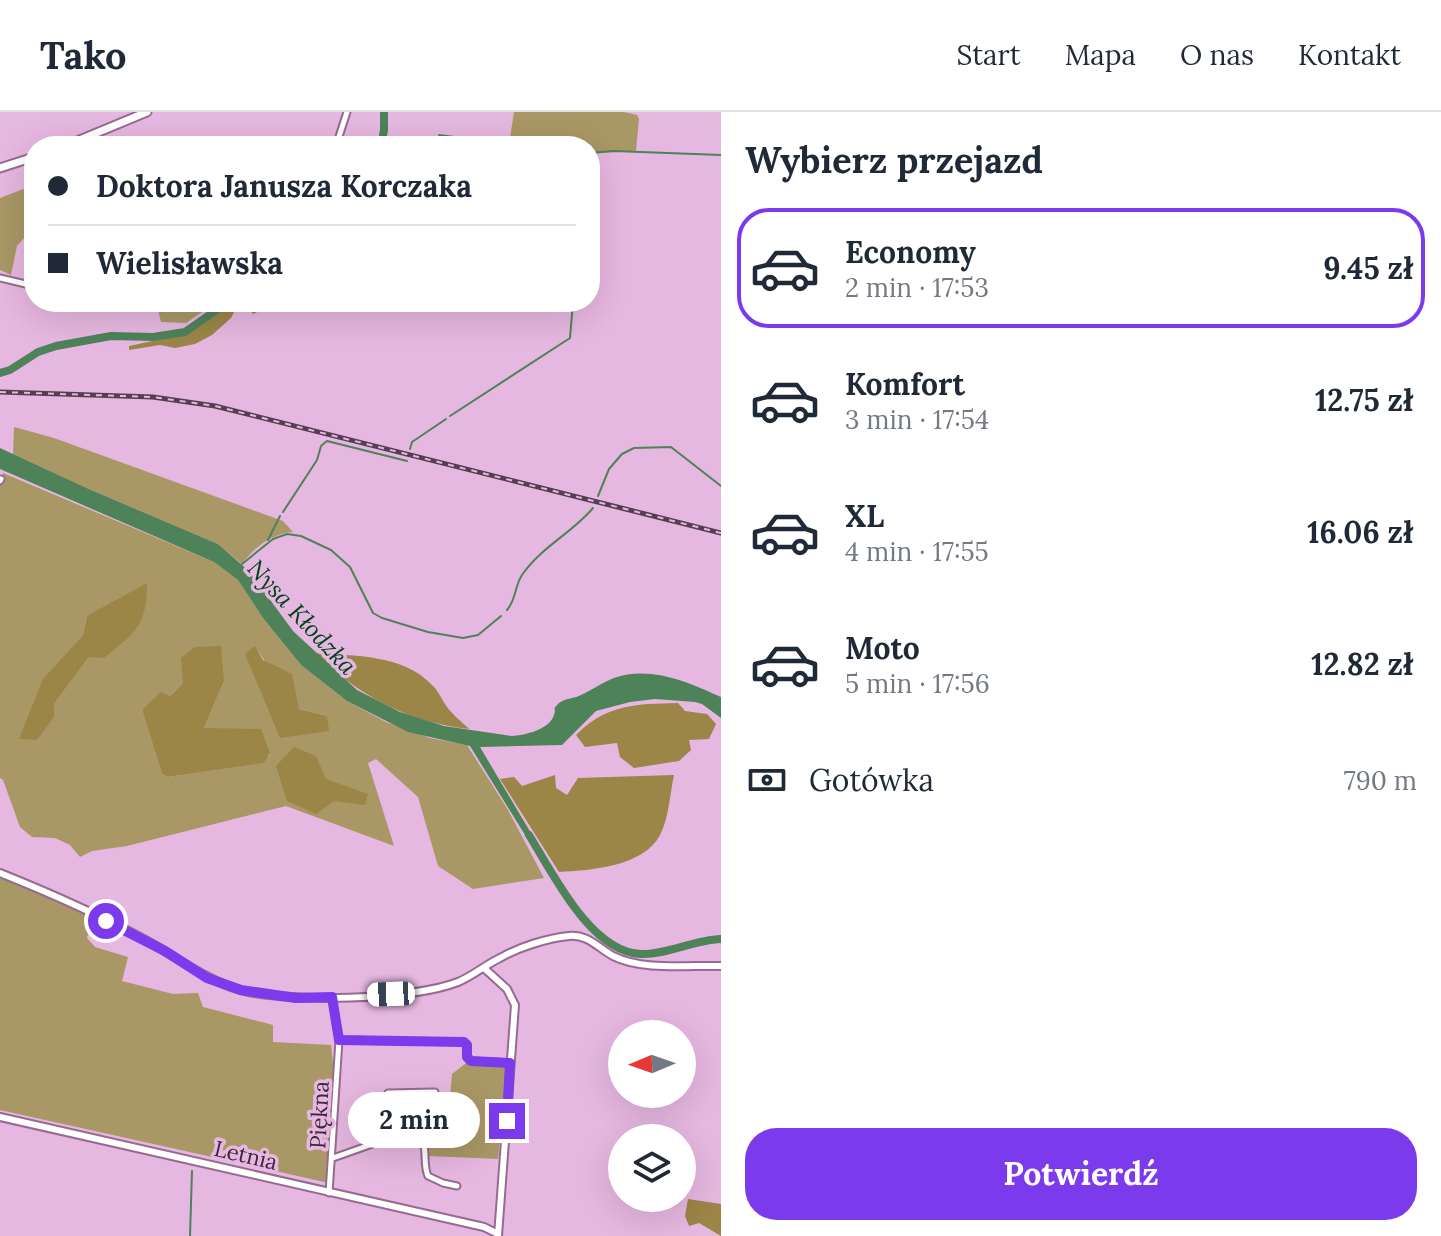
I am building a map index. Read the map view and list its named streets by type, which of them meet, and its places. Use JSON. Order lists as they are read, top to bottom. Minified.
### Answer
{"streets":{"street":["Piękna","Letnia"]},"crossings":[["Piękna","Letnia"]],"water":["Nysa Kłodzka"],"north":"left","page":{"header":"Tako","nav":["Start","Mapa","O nas","Kontakt"],"heading":"Wybierz przejazd","banner":["Doktora Janusza Korczaka","Wielisławska"],"list":[{"name":"Economy","note":"2 min · 17:53","value":"9.45 zł"},{"name":"Komfort","note":"3 min · 17:54","value":"12.75 zł"},{"name":"XL","note":"4 min · 17:55","value":"16.06 zł"},{"name":"Moto","note":"5 min · 17:56","value":"12.82 zł"}],"pay":["Gotówka","790 m"],"bubble":"2 min","buttons":"Potwierdź"}}
